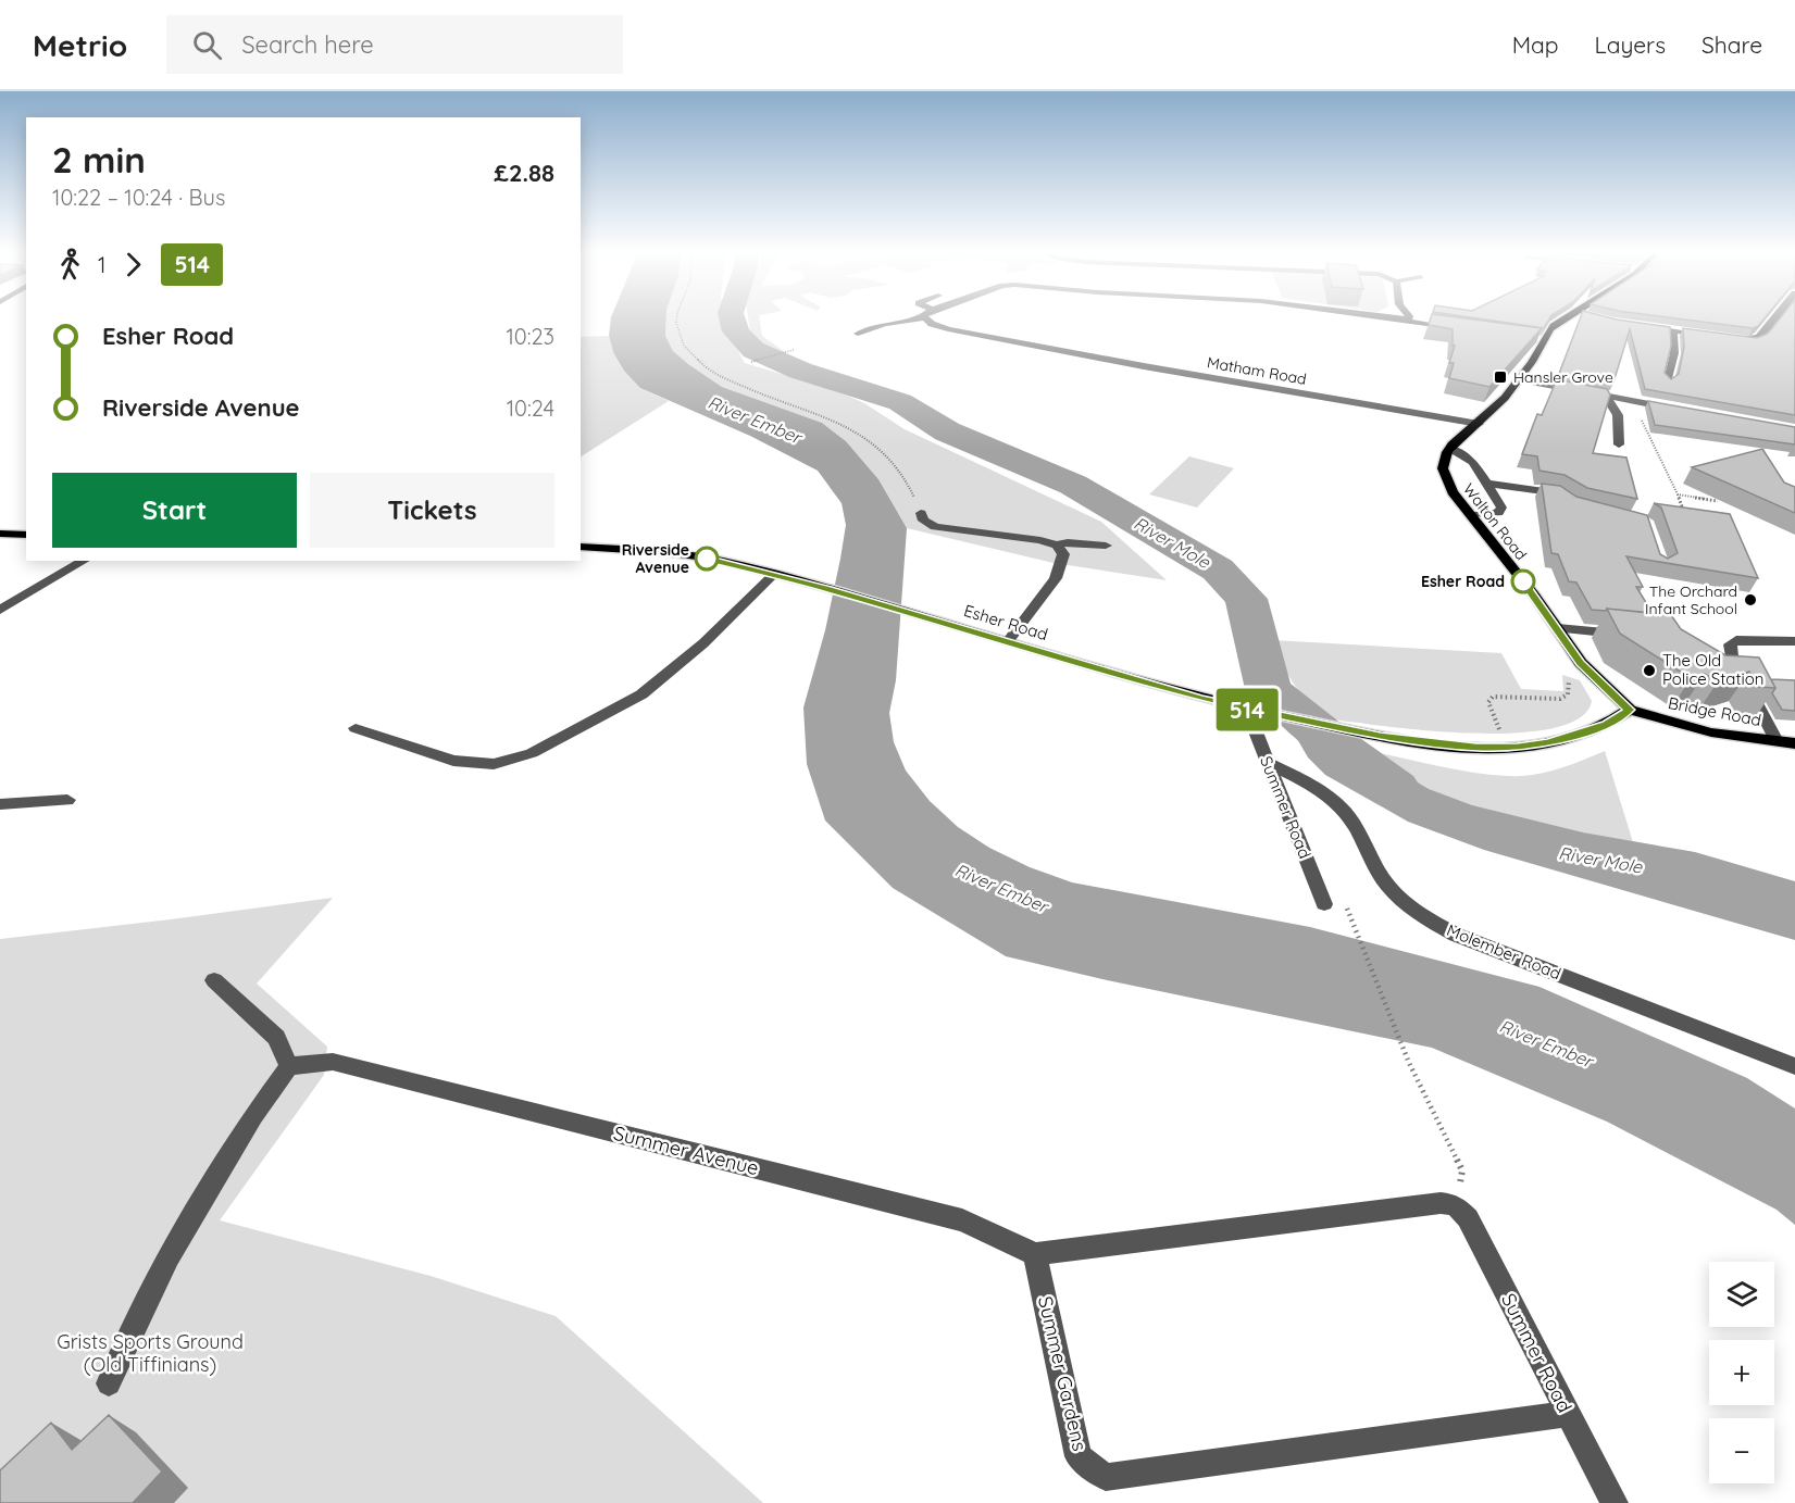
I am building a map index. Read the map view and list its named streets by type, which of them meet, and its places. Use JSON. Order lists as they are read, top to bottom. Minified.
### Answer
{"streets":{"main road":["Walton Road","Esher Road","Bridge Road"],"street":["Matham Road","Summer Road","Molember Road","Summer Avenue","Summer Gardens"]},"crossings":[["Walton Road","Esher Road"],["Walton Road","Bridge Road"],["Esher Road","Bridge Road"],["Esher Road","Summer Road"],["Summer Road","Molember Road"],["Summer Road","Summer Gardens"],["Summer Avenue","Summer Gardens"]],"water":["River Ember","River Mole"],"parks":["Grists Sports Ground (Old Tiffinians)"],"places":{"transit":["Hansler Grove"],"other":["Riverside Avenue","Esher Road","The Orchard Infant School","The Old Police Station"]},"lines":["bus line 514"],"page":{"header":"Metrio","search":"Search here","nav":["Map","Layers","Share"],"on_map":"514","heading":["2 min","10:22 – 10:24 · Bus","£2.88"],"legs":["1","514"],"list":[{"name":"Esher Road","value":"10:23"},{"name":"Riverside Avenue","value":"10:24"}],"buttons":["Start","Tickets"],"map_buttons":["+","−"]}}
